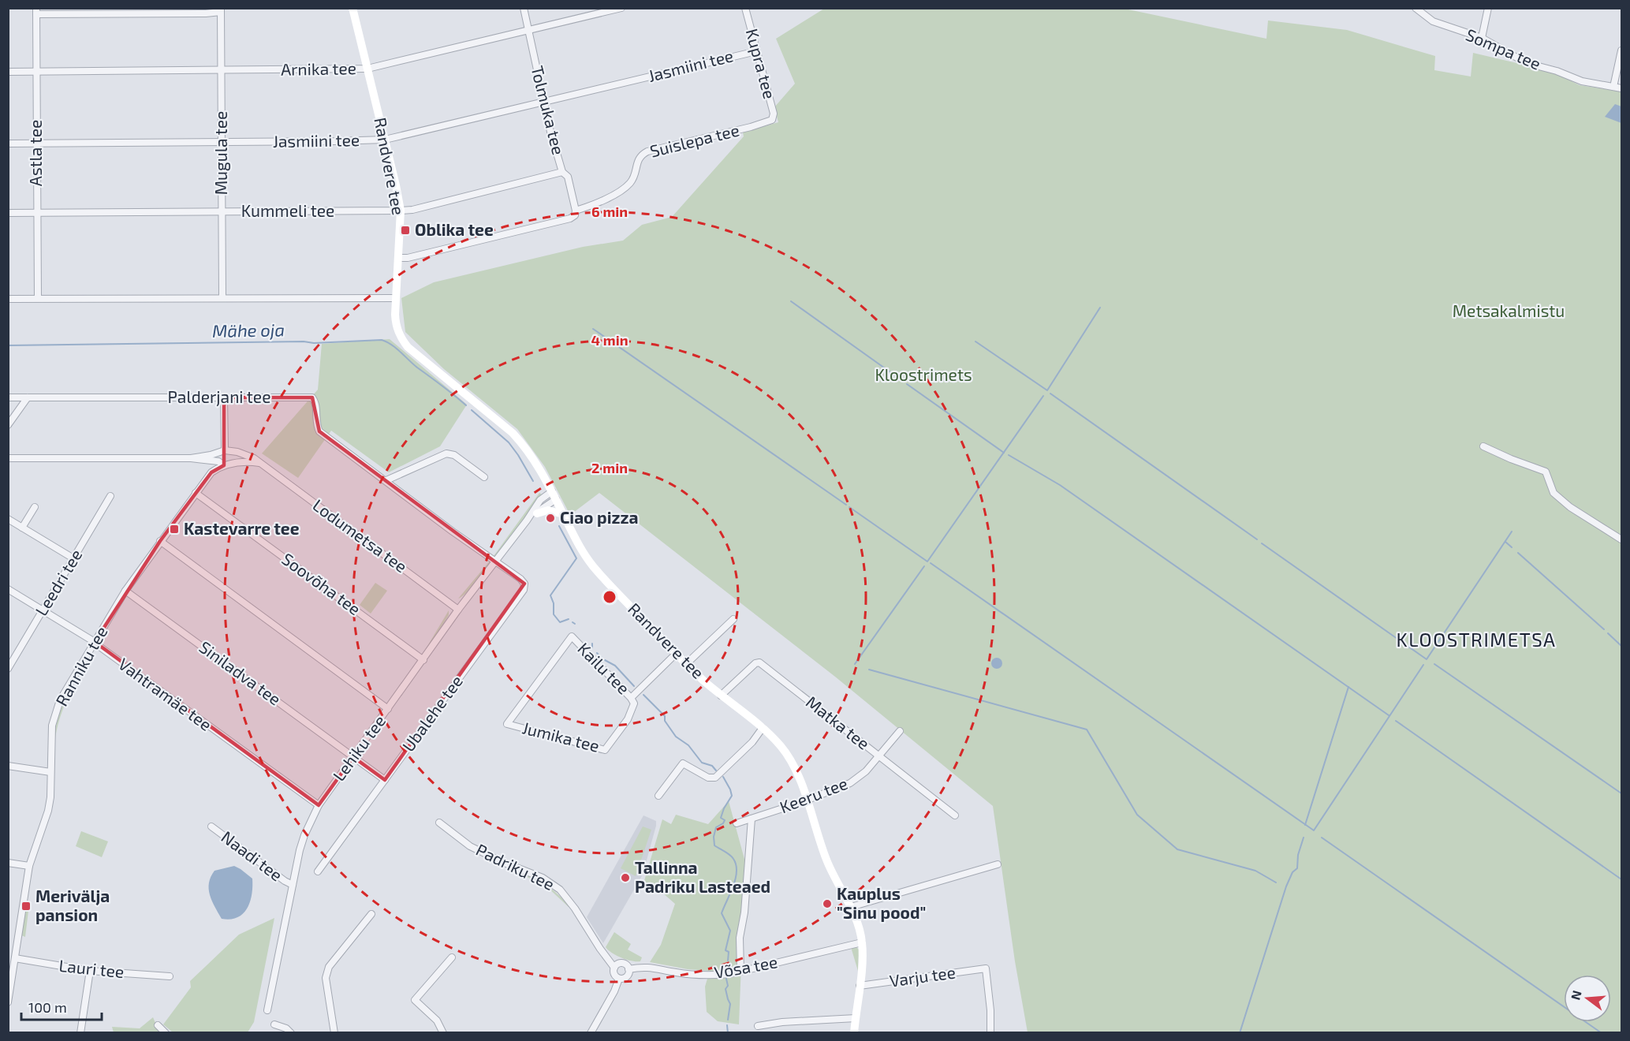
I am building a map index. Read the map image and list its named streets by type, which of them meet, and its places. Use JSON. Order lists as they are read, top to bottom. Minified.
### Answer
{"streets":{"main road":["Randvere tee"],"street":["Sompa tee","Kupra tee","Jasmiini tee","Arnika tee","Tolmuka tee","Suislepa tee","Astla tee","Mugula tee","Kummeli tee","Palderjani tee","Lodumetsa tee","Leedri tee","Soovõha tee","Ranniku tee","Kailu tee","Siniladva tee","Vahtramäe tee","Ubalehe tee","Matka tee","Jumika tee","Lehiku tee","Keeru tee","Naadi tee","Padriku tee","Võsa tee","Lauri tee","Varju tee"]},"crossings":[["Kupra tee","Jasmiini tee"],["Kupra tee","Suislepa tee"],["Jasmiini tee","Tolmuka tee"],["Jasmiini tee","Astla tee"],["Jasmiini tee","Mugula tee"],["Jasmiini tee","Randvere tee"],["Arnika tee","Tolmuka tee"],["Arnika tee","Astla tee"],["Arnika tee","Mugula tee"],["Arnika tee","Randvere tee"],["Tolmuka tee","Suislepa tee"],["Tolmuka tee","Kummeli tee"],["Suislepa tee","Randvere tee"],["Astla tee","Kummeli tee"],["Mugula tee","Kummeli tee"],["Randvere tee","Kummeli tee"],["Randvere tee","Kailu tee"],["Randvere tee","Matka tee"],["Randvere tee","Lehiku tee"],["Randvere tee","Keeru tee"],["Randvere tee","Võsa tee"],["Randvere tee","Varju tee"],["Palderjani tee","Ubalehe tee"],["Palderjani tee","Lehiku tee"],["Lodumetsa tee","Lehiku tee"],["Leedri tee","Vahtramäe tee"],["Soovõha tee","Ranniku tee"],["Soovõha tee","Lehiku tee"],["Ranniku tee","Siniladva tee"],["Ranniku tee","Vahtramäe tee"],["Ranniku tee","Lauri tee"],["Kailu tee","Jumika tee"],["Siniladva tee","Lehiku tee"],["Vahtramäe tee","Lehiku tee"],["Ubalehe tee","Lehiku tee"],["Matka tee","Keeru tee"],["Lehiku tee","Naadi tee"],["Padriku tee","Võsa tee"]],"districts":["KLOOSTRIMETSA"],"water":["Mähe oja"],"parks":["Metsakalmistu","Kloostrimets"],"places":{"transit":["Oblika tee","Kastevarre tee","Merivälja pansion"],"other":["Ciao pizza","Tallinna Padriku Lasteaed","Kauplus \"Sinu pood\""]},"scale_bar":"100 m","north":"left","rings":["6 min","4 min","2 min"]}
